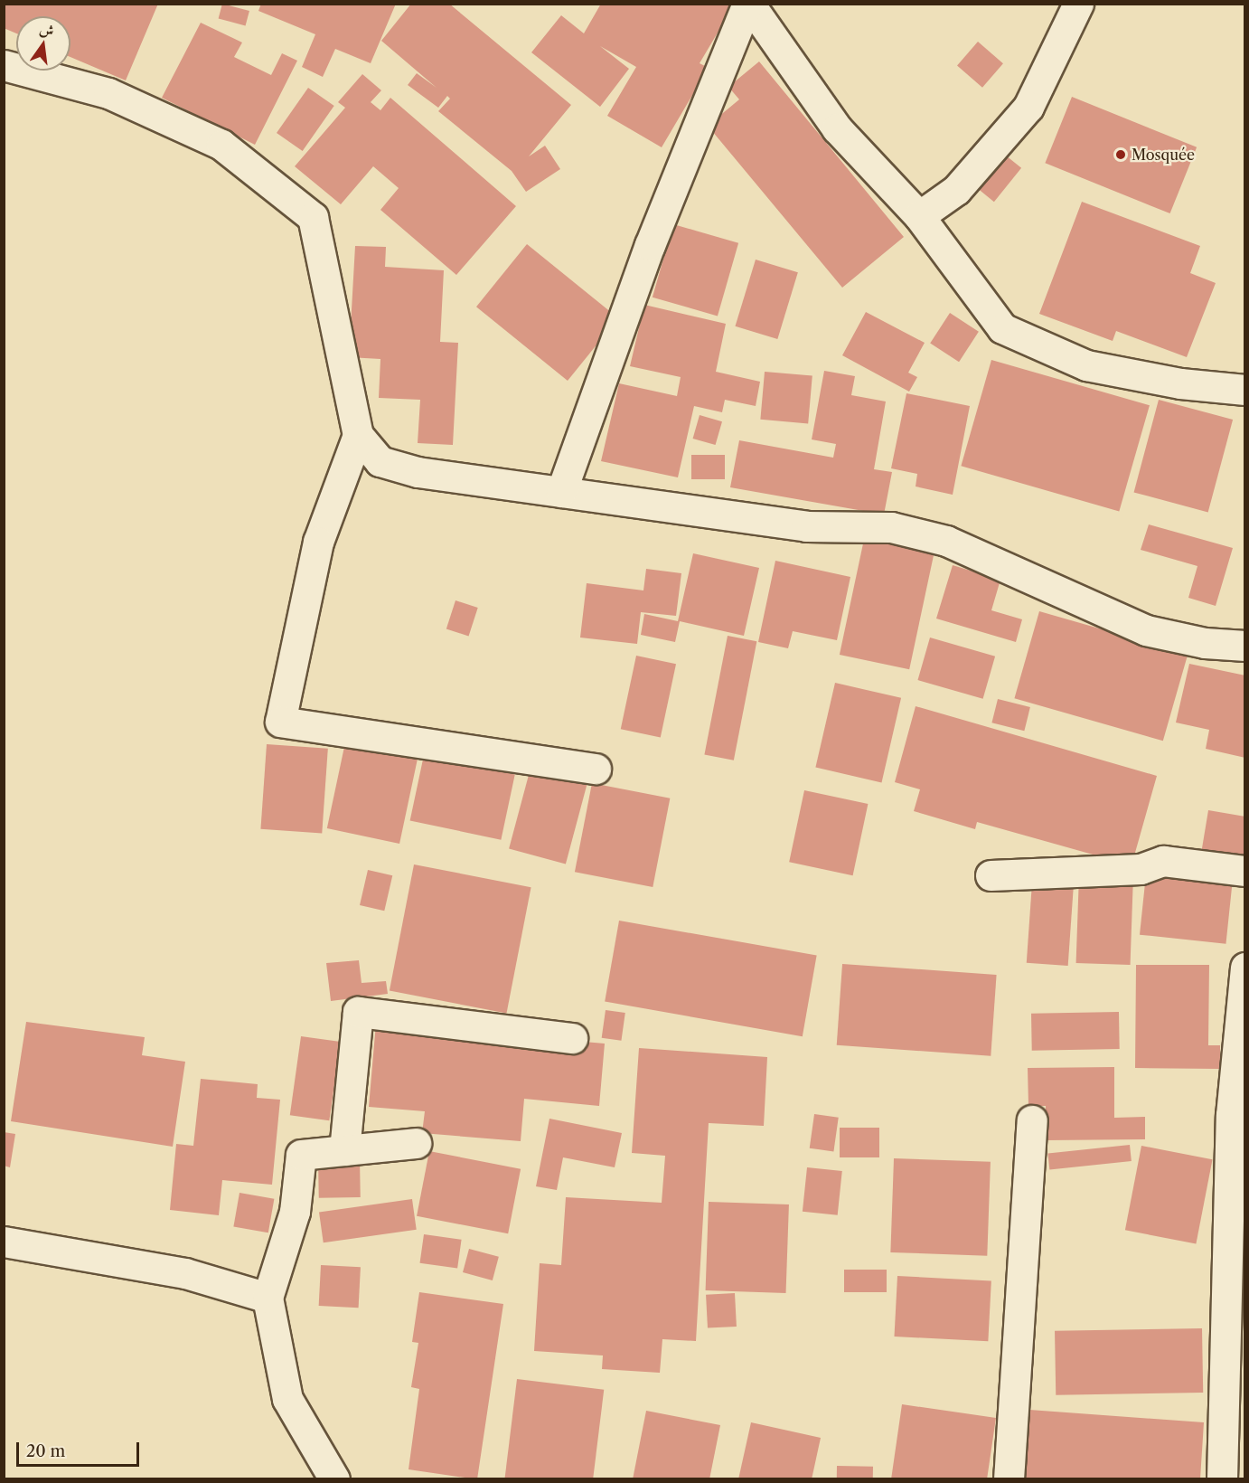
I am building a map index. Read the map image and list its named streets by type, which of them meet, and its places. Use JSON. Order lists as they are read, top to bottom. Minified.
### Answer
{"places":["Mosquée"],"scale_bar":"20 m","north":"top"}
